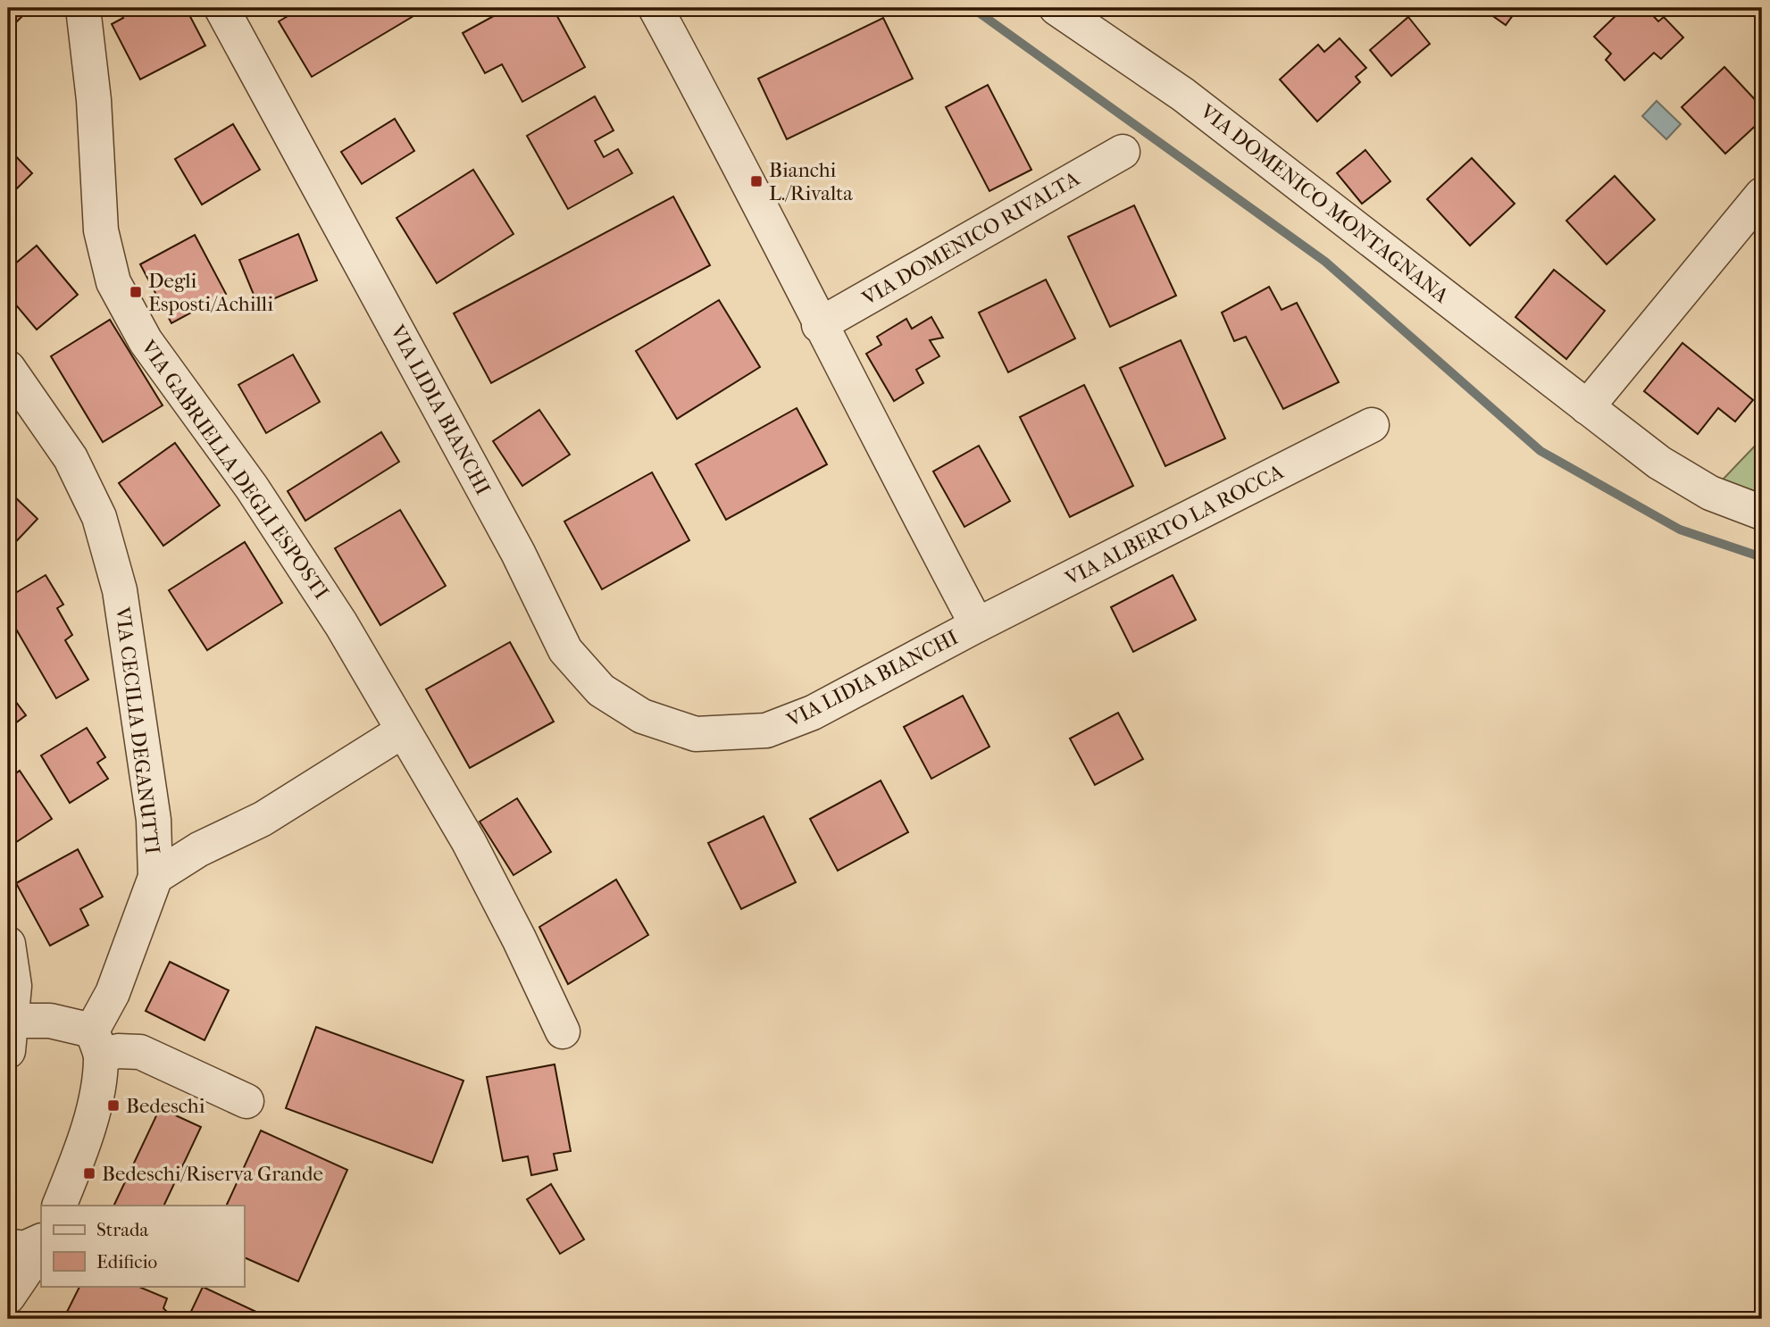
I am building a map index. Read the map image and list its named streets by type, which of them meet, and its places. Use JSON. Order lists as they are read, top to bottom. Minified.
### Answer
{"streets":{"street":["VIA DOMENICO MONTAGNANA","VIA DOMENICO RIVALTA","VIA LIDIA BIANCHI","VIA GABRIELLA DEGLI ESPOSTI","VIA ALBERTO LA ROCCA","VIA CECILIA DEGANUTTI"]},"crossings":[["VIA DOMENICO RIVALTA","VIA LIDIA BIANCHI"],["VIA LIDIA BIANCHI","VIA ALBERTO LA ROCCA"]],"places":{"transit":["Bianchi L./Rivalta","Degli Esposti/Achilli","Bedeschi","Bedeschi/Riserva Grande"]},"legend":["Strada","Edificio"]}
